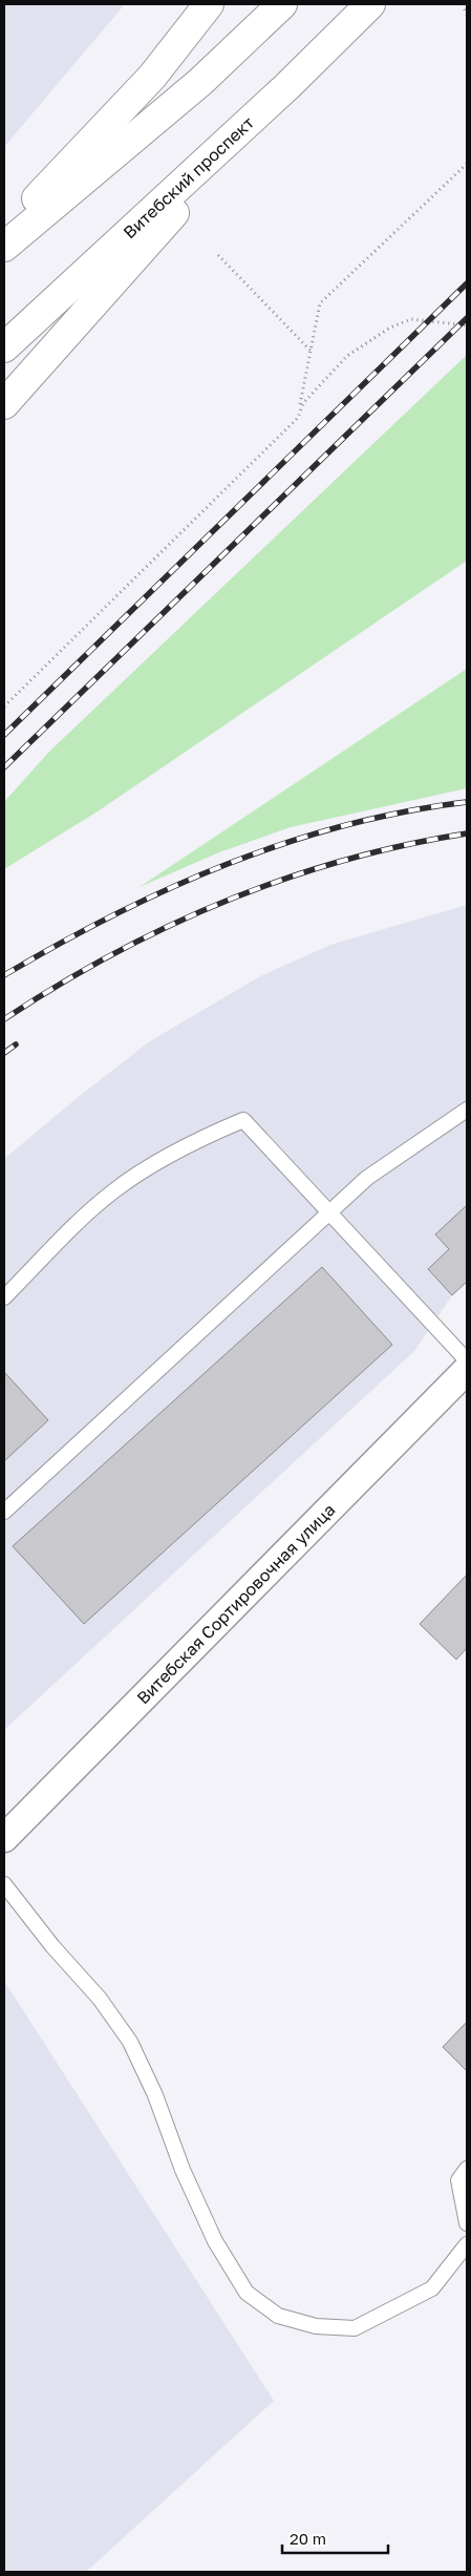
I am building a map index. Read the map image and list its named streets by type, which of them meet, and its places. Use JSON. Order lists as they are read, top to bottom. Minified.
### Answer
{"streets":{"main road":["Витебский проспект"],"street":["Витебская Сортировочная улица"]},"scale_bar":"20 m"}
